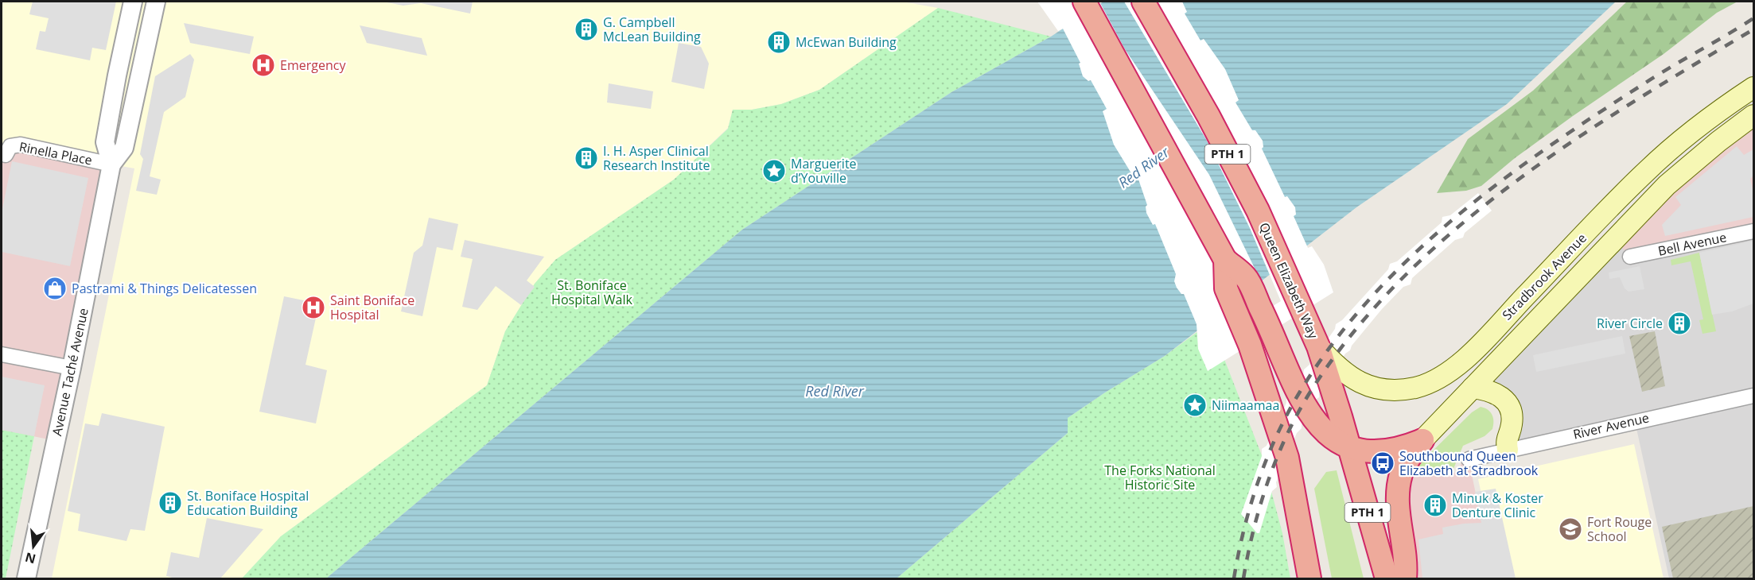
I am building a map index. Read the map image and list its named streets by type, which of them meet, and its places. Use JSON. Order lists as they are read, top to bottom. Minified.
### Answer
{"streets":{"highway":["PTH 1","Queen Elizabeth Way"],"main road":["Stradbrook Avenue"],"street":["Rinella Place","Bell Avenue","Avenue Taché Avenue","River Avenue"]},"crossings":[["Rinella Place","Avenue Taché Avenue"],["Stradbrook Avenue","Queen Elizabeth Way"]],"water":["Red River"],"parks":["St. Boniface Hospital Walk","The Forks National Historic Site"],"places":{"building":["G. Campbell McLean Building","McEwan Building","I. H. Asper Clinical Research Institute","River Circle","St. Boniface Hospital Education Building","Minuk & Koster Denture Clinic"],"hospital":["Emergency","Saint Boniface Hospital"],"place":["Marguerite d’Youville","Niimaamaa"],"shop":["Pastrami & Things Delicatessen"],"bus stop":["Southbound Queen Elizabeth at Stradbrook"],"school or university":["Fort Rouge School"]},"north":"bottom"}
